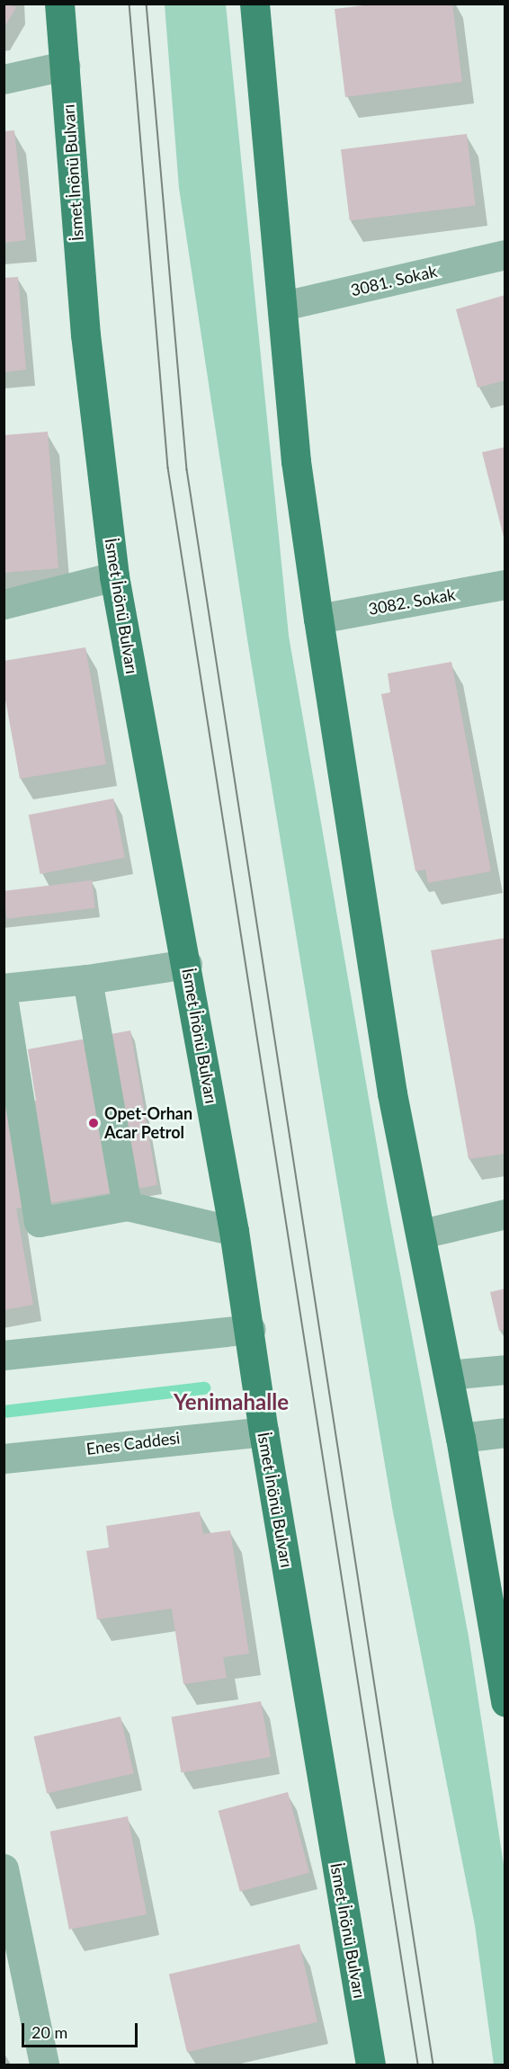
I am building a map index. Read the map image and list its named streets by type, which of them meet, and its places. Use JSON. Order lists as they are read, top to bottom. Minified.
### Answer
{"streets":{"main road":["İsmet İnönü Bulvarı"],"street":["3081. Sokak","3082. Sokak","Enes Caddesi"]},"crossings":[["İsmet İnönü Bulvarı","Enes Caddesi"]],"districts":["Yenimahalle"],"places":["Opet-Orhan Acar Petrol"],"scale_bar":"20 m"}
